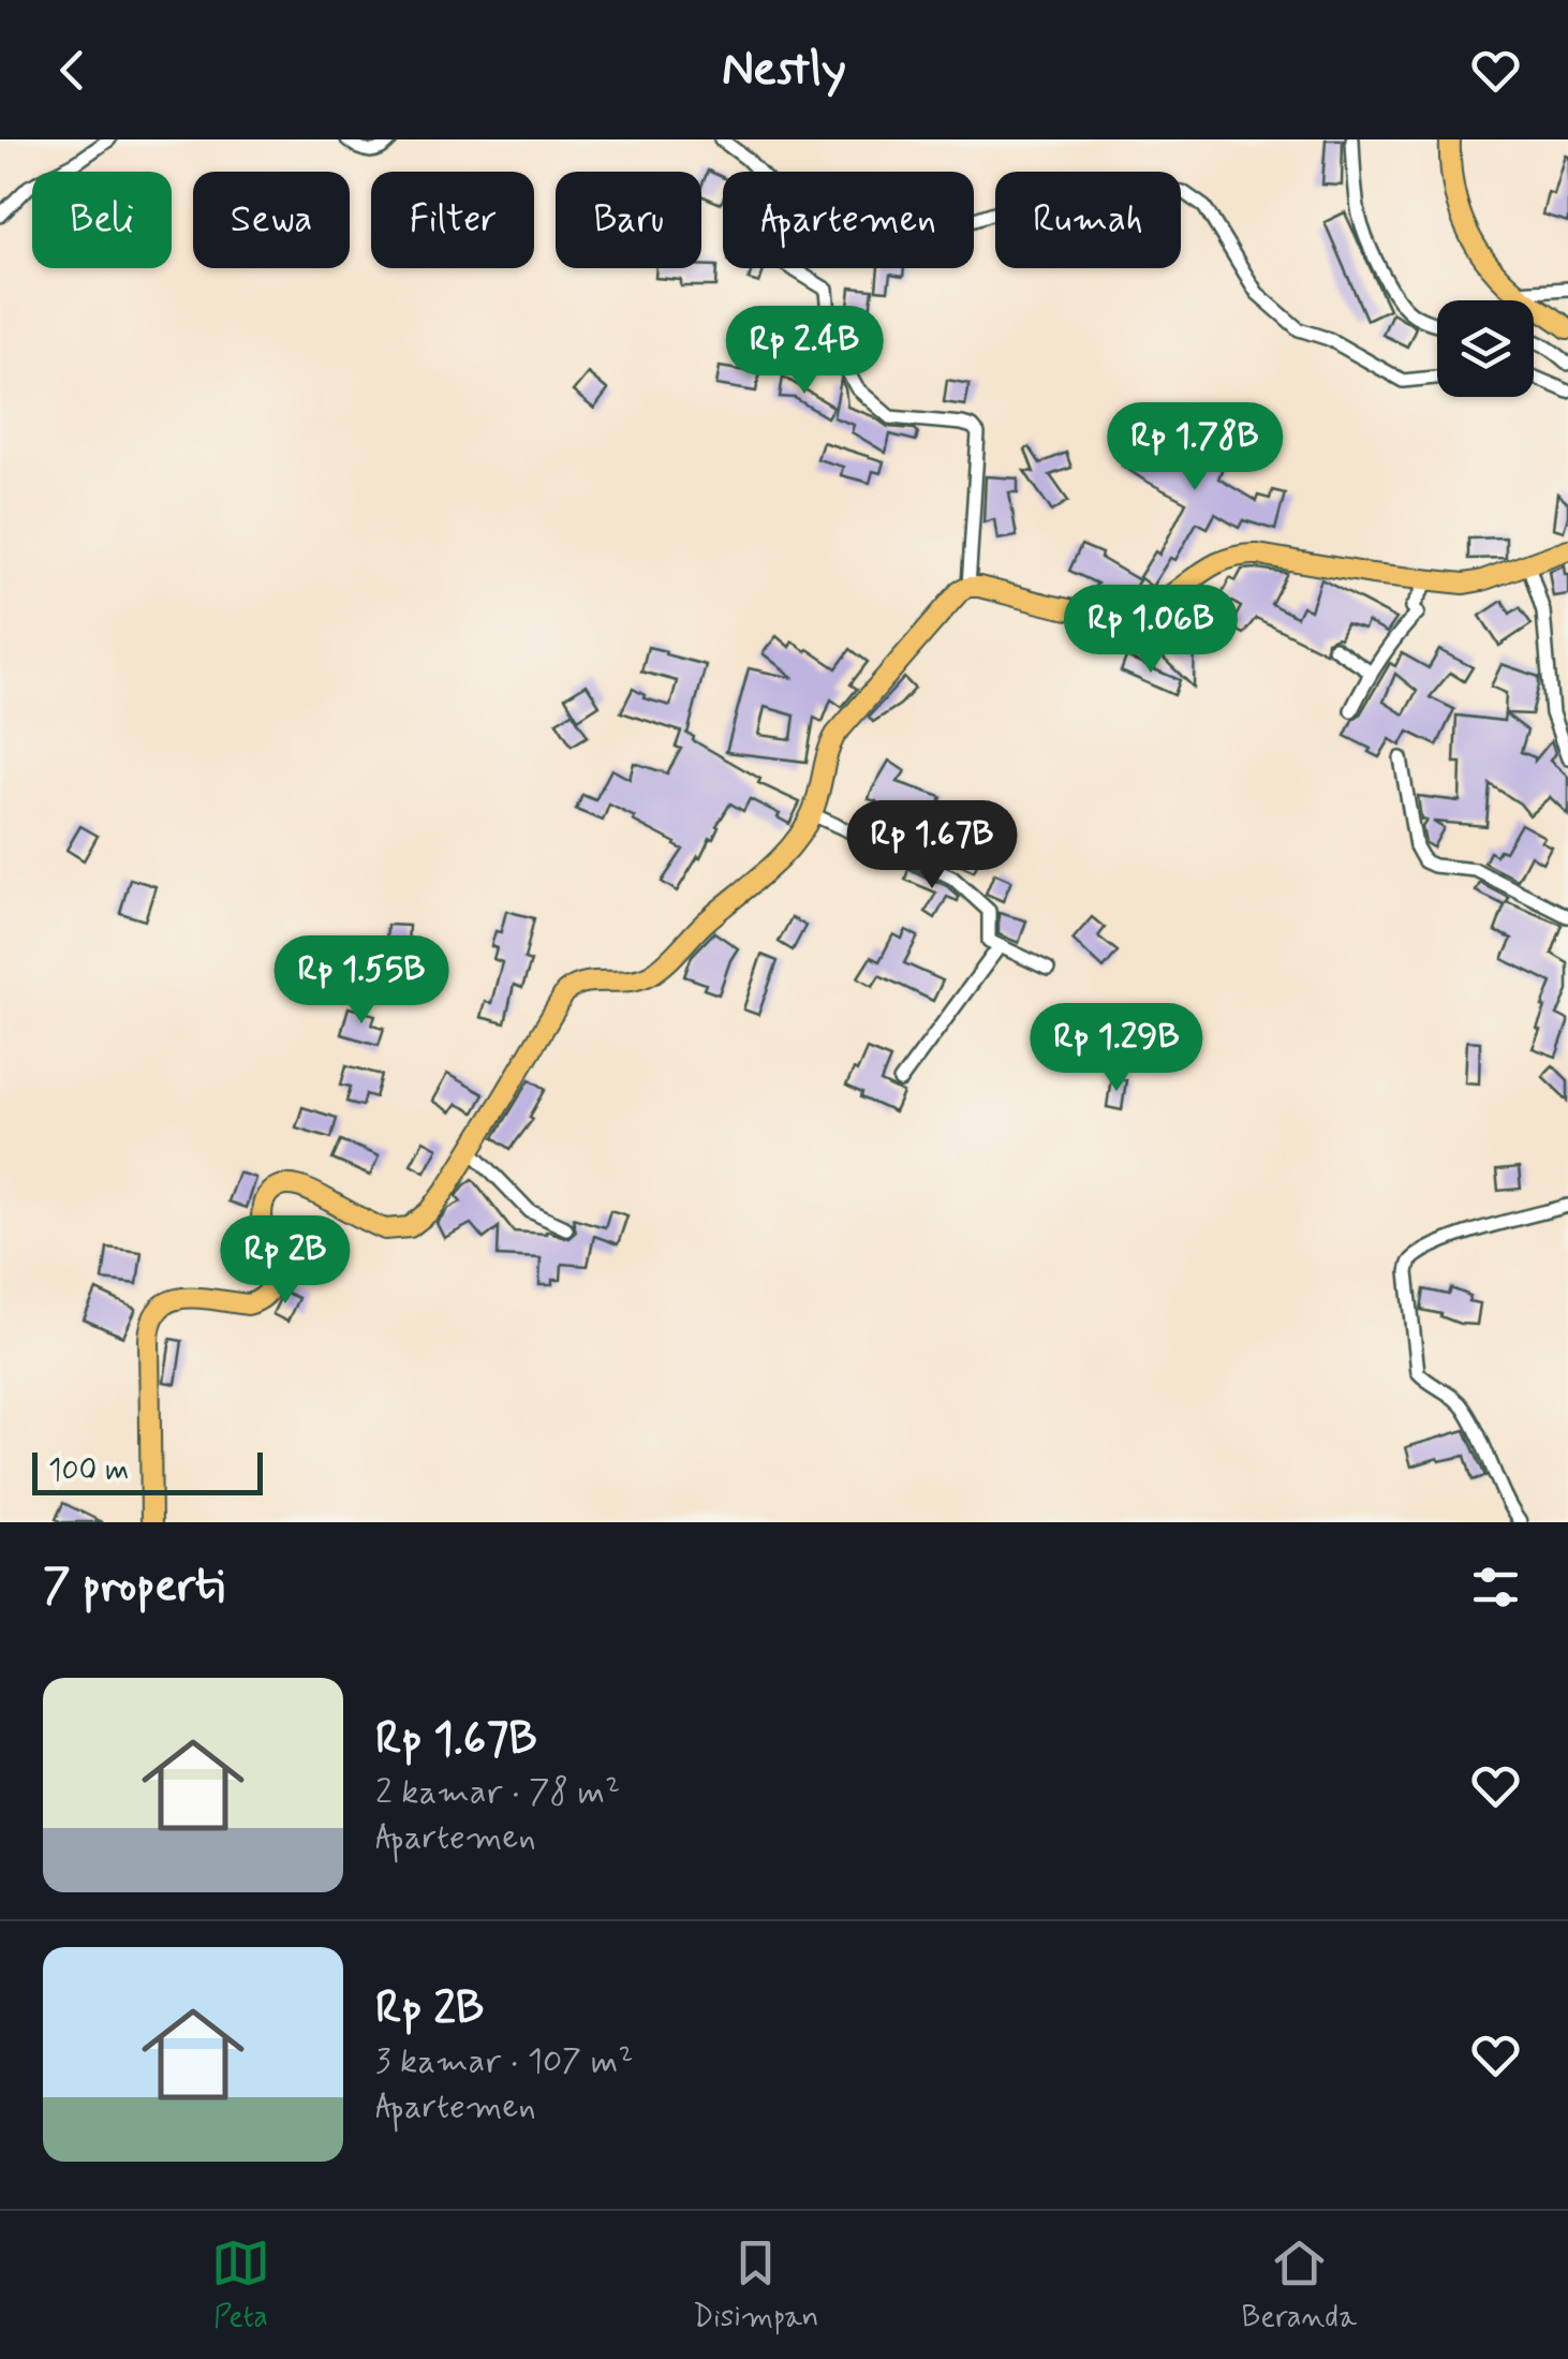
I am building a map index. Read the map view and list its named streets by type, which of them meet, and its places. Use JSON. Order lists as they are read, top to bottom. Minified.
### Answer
{"scale_bar":"100 m","page":{"header":"Nestly","chip":["Beli","Sewa","Filter","Baru","Apartemen","Rumah"],"price":["Rp 2.4B","Rp 1.78B","Rp 1.06B","Rp 1.67B","Rp 1.55B","Rp 1.29B","Rp 2B"],"scale":"100 m","heading":"7 properti","list":[{"name":"Rp 1.67B","note":"2 kamar · 78 m² · Apartemen"},{"name":"Rp 2B","note":"3 kamar · 107 m² · Apartemen"}],"tabs":["Peta","Disimpan","Beranda"]}}
